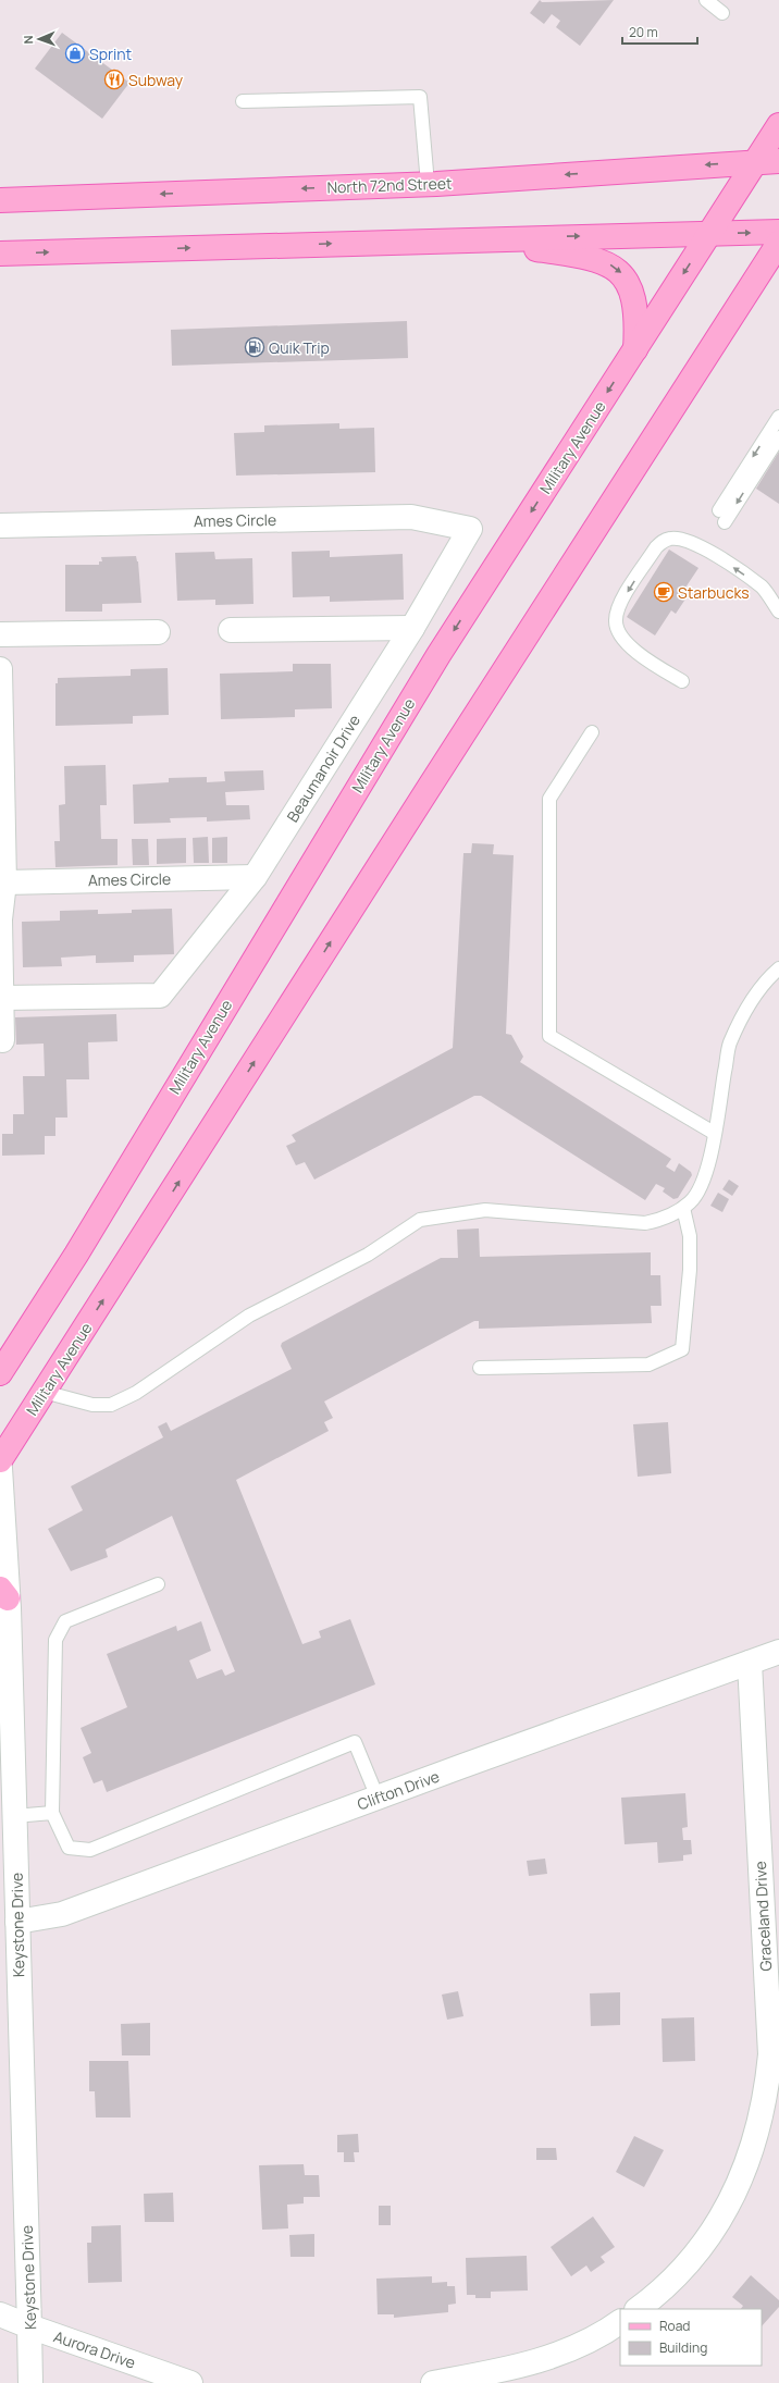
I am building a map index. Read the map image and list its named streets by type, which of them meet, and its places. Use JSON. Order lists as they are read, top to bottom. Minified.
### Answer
{"streets":{"main road":["North 72nd Street","Military Avenue"],"street":["Ames Circle","Beaumanoir Drive","Clifton Drive","Graceland Drive","Keystone Drive","Aurora Drive"]},"crossings":[["North 72nd Street","Military Avenue"],["Ames Circle","Beaumanoir Drive"],["Clifton Drive","Graceland Drive"],["Clifton Drive","Keystone Drive"],["Keystone Drive","Aurora Drive"]],"places":{"shop":["Sprint"],"restaurant":["Subway"],"fuel station":["Quik Trip"],"cafe":["Starbucks"]},"legend":["Road","Building"],"scale_bar":"20 m","north":"left"}
